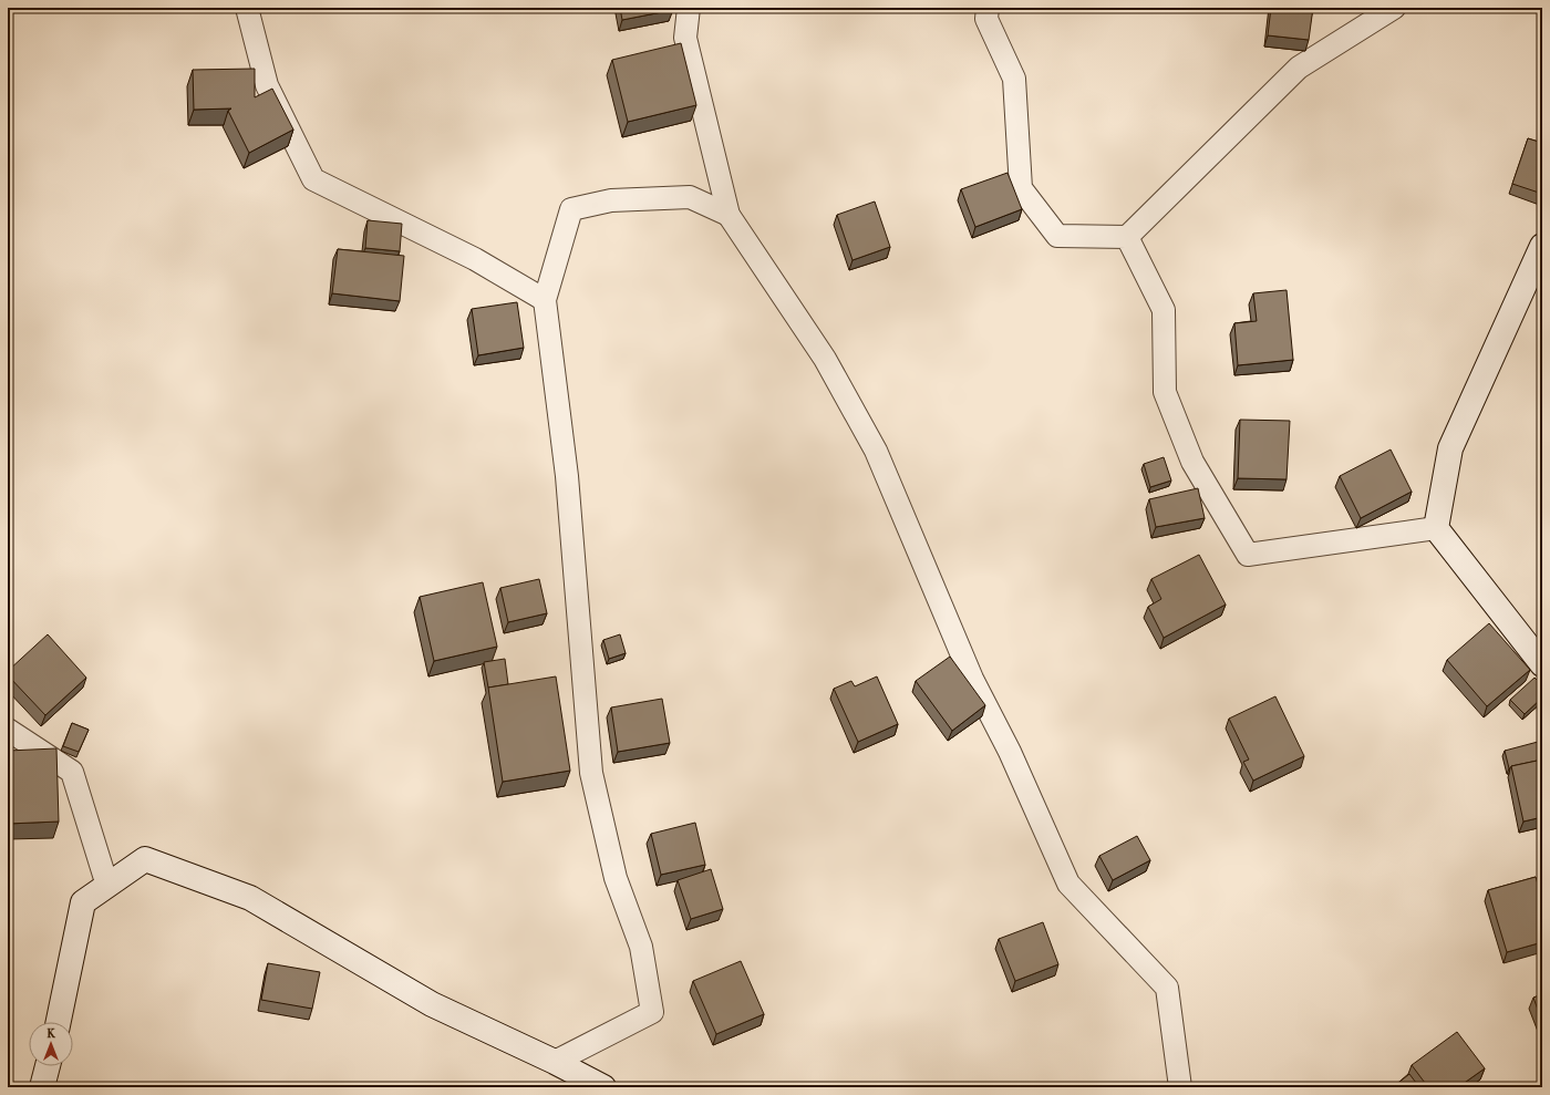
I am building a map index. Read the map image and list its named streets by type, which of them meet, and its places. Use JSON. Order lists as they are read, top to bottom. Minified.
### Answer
{"north":"top"}
